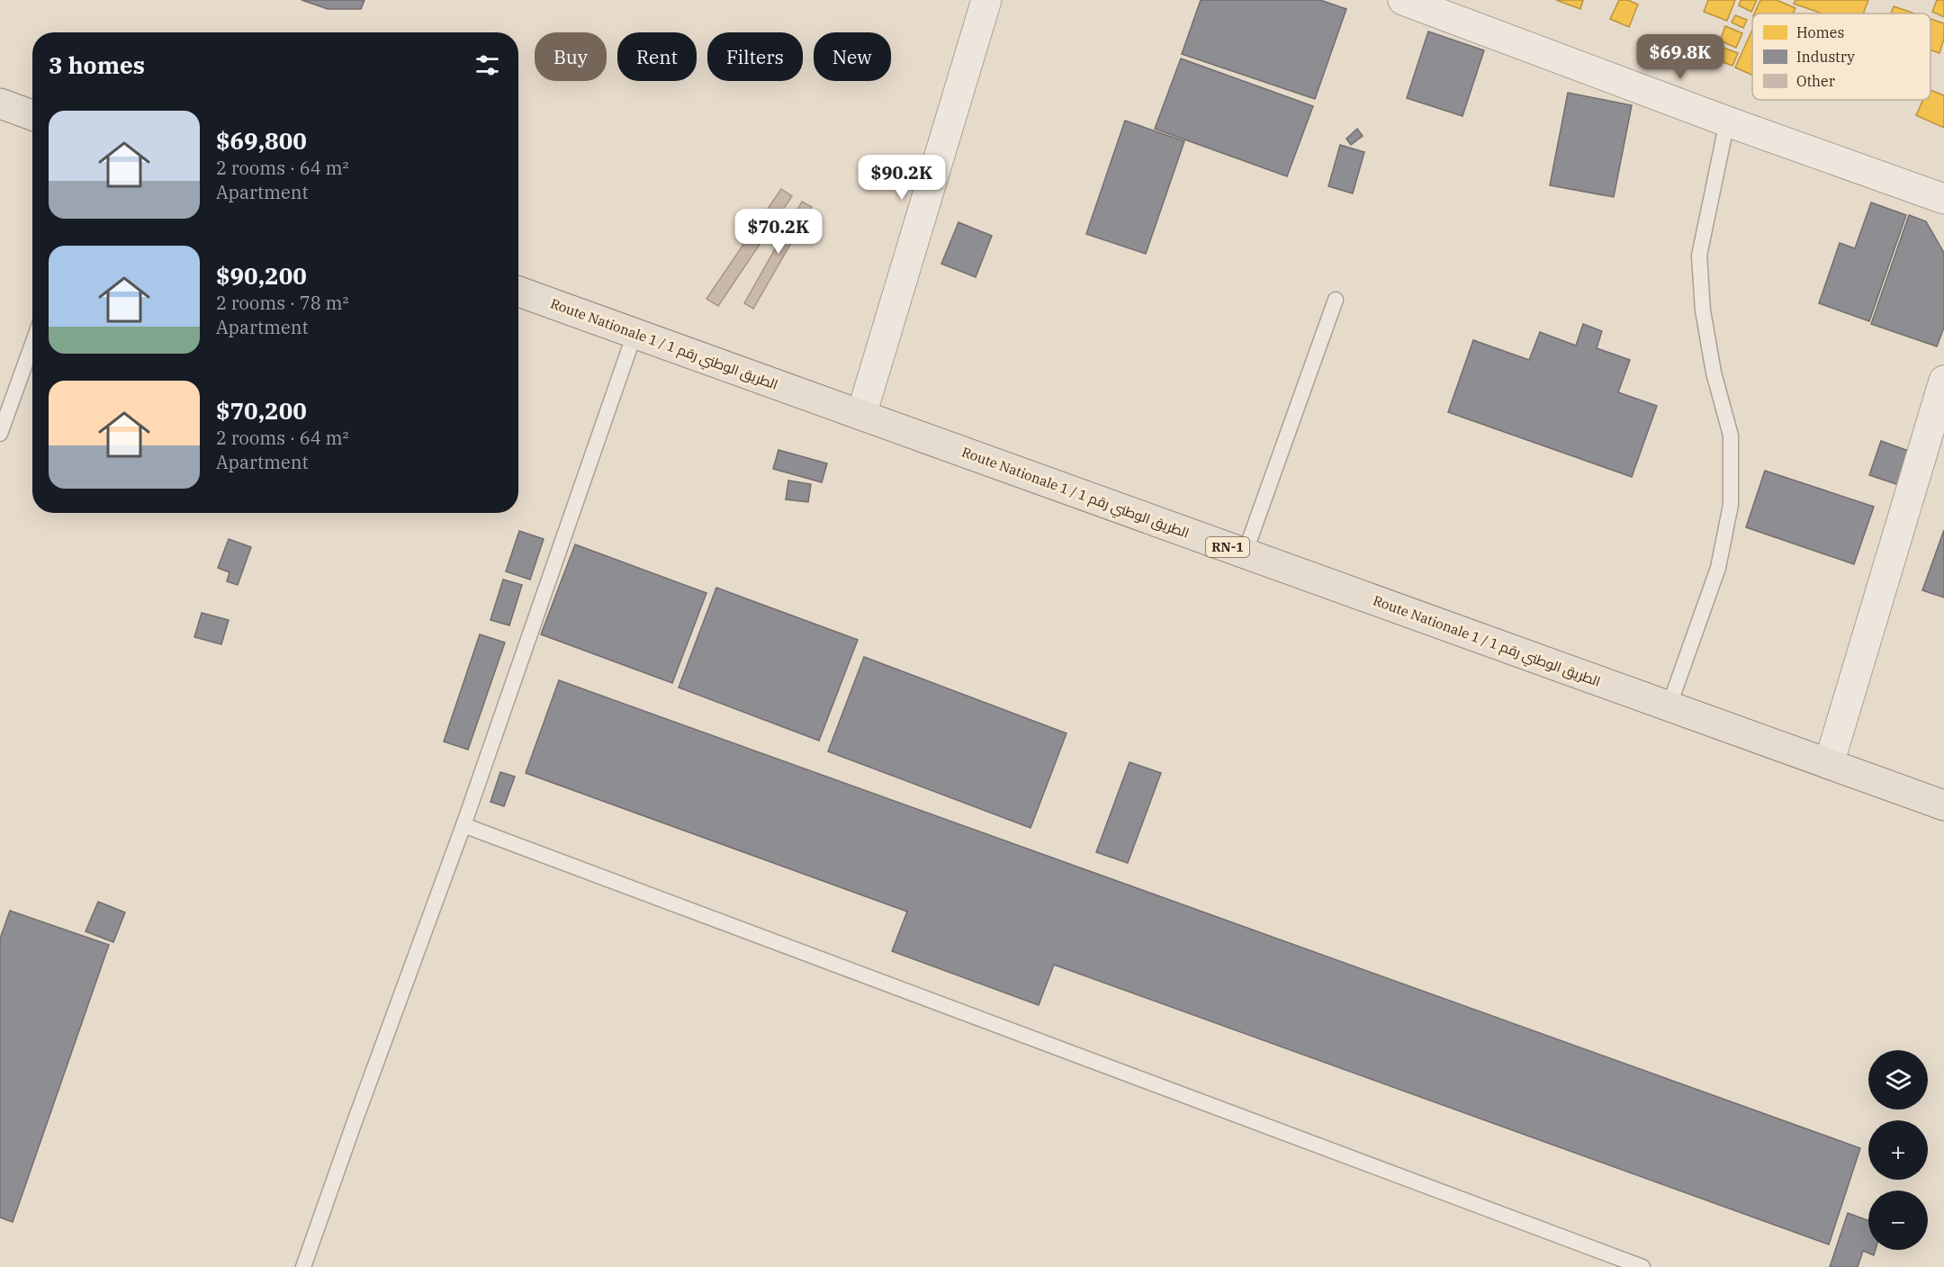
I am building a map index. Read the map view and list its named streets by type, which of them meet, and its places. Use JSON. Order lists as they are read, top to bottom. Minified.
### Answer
{"streets":{"main road":["Route Nationale 1 / الطريق الوطني رقم 1","RN-1"]},"legend":["Homes","Industry","Other"],"page":{"chip":["Buy","Rent","Filters","New"],"heading":"3 homes","price":["$69.8K","$90.2K","$70.2K"],"list":[{"name":"$69,800","note":"2 rooms · 64 m² · Apartment"},{"name":"$90,200","note":"2 rooms · 78 m² · Apartment"},{"name":"$70,200","note":"2 rooms · 64 m² · Apartment"}],"map_buttons":["+","−"]}}
